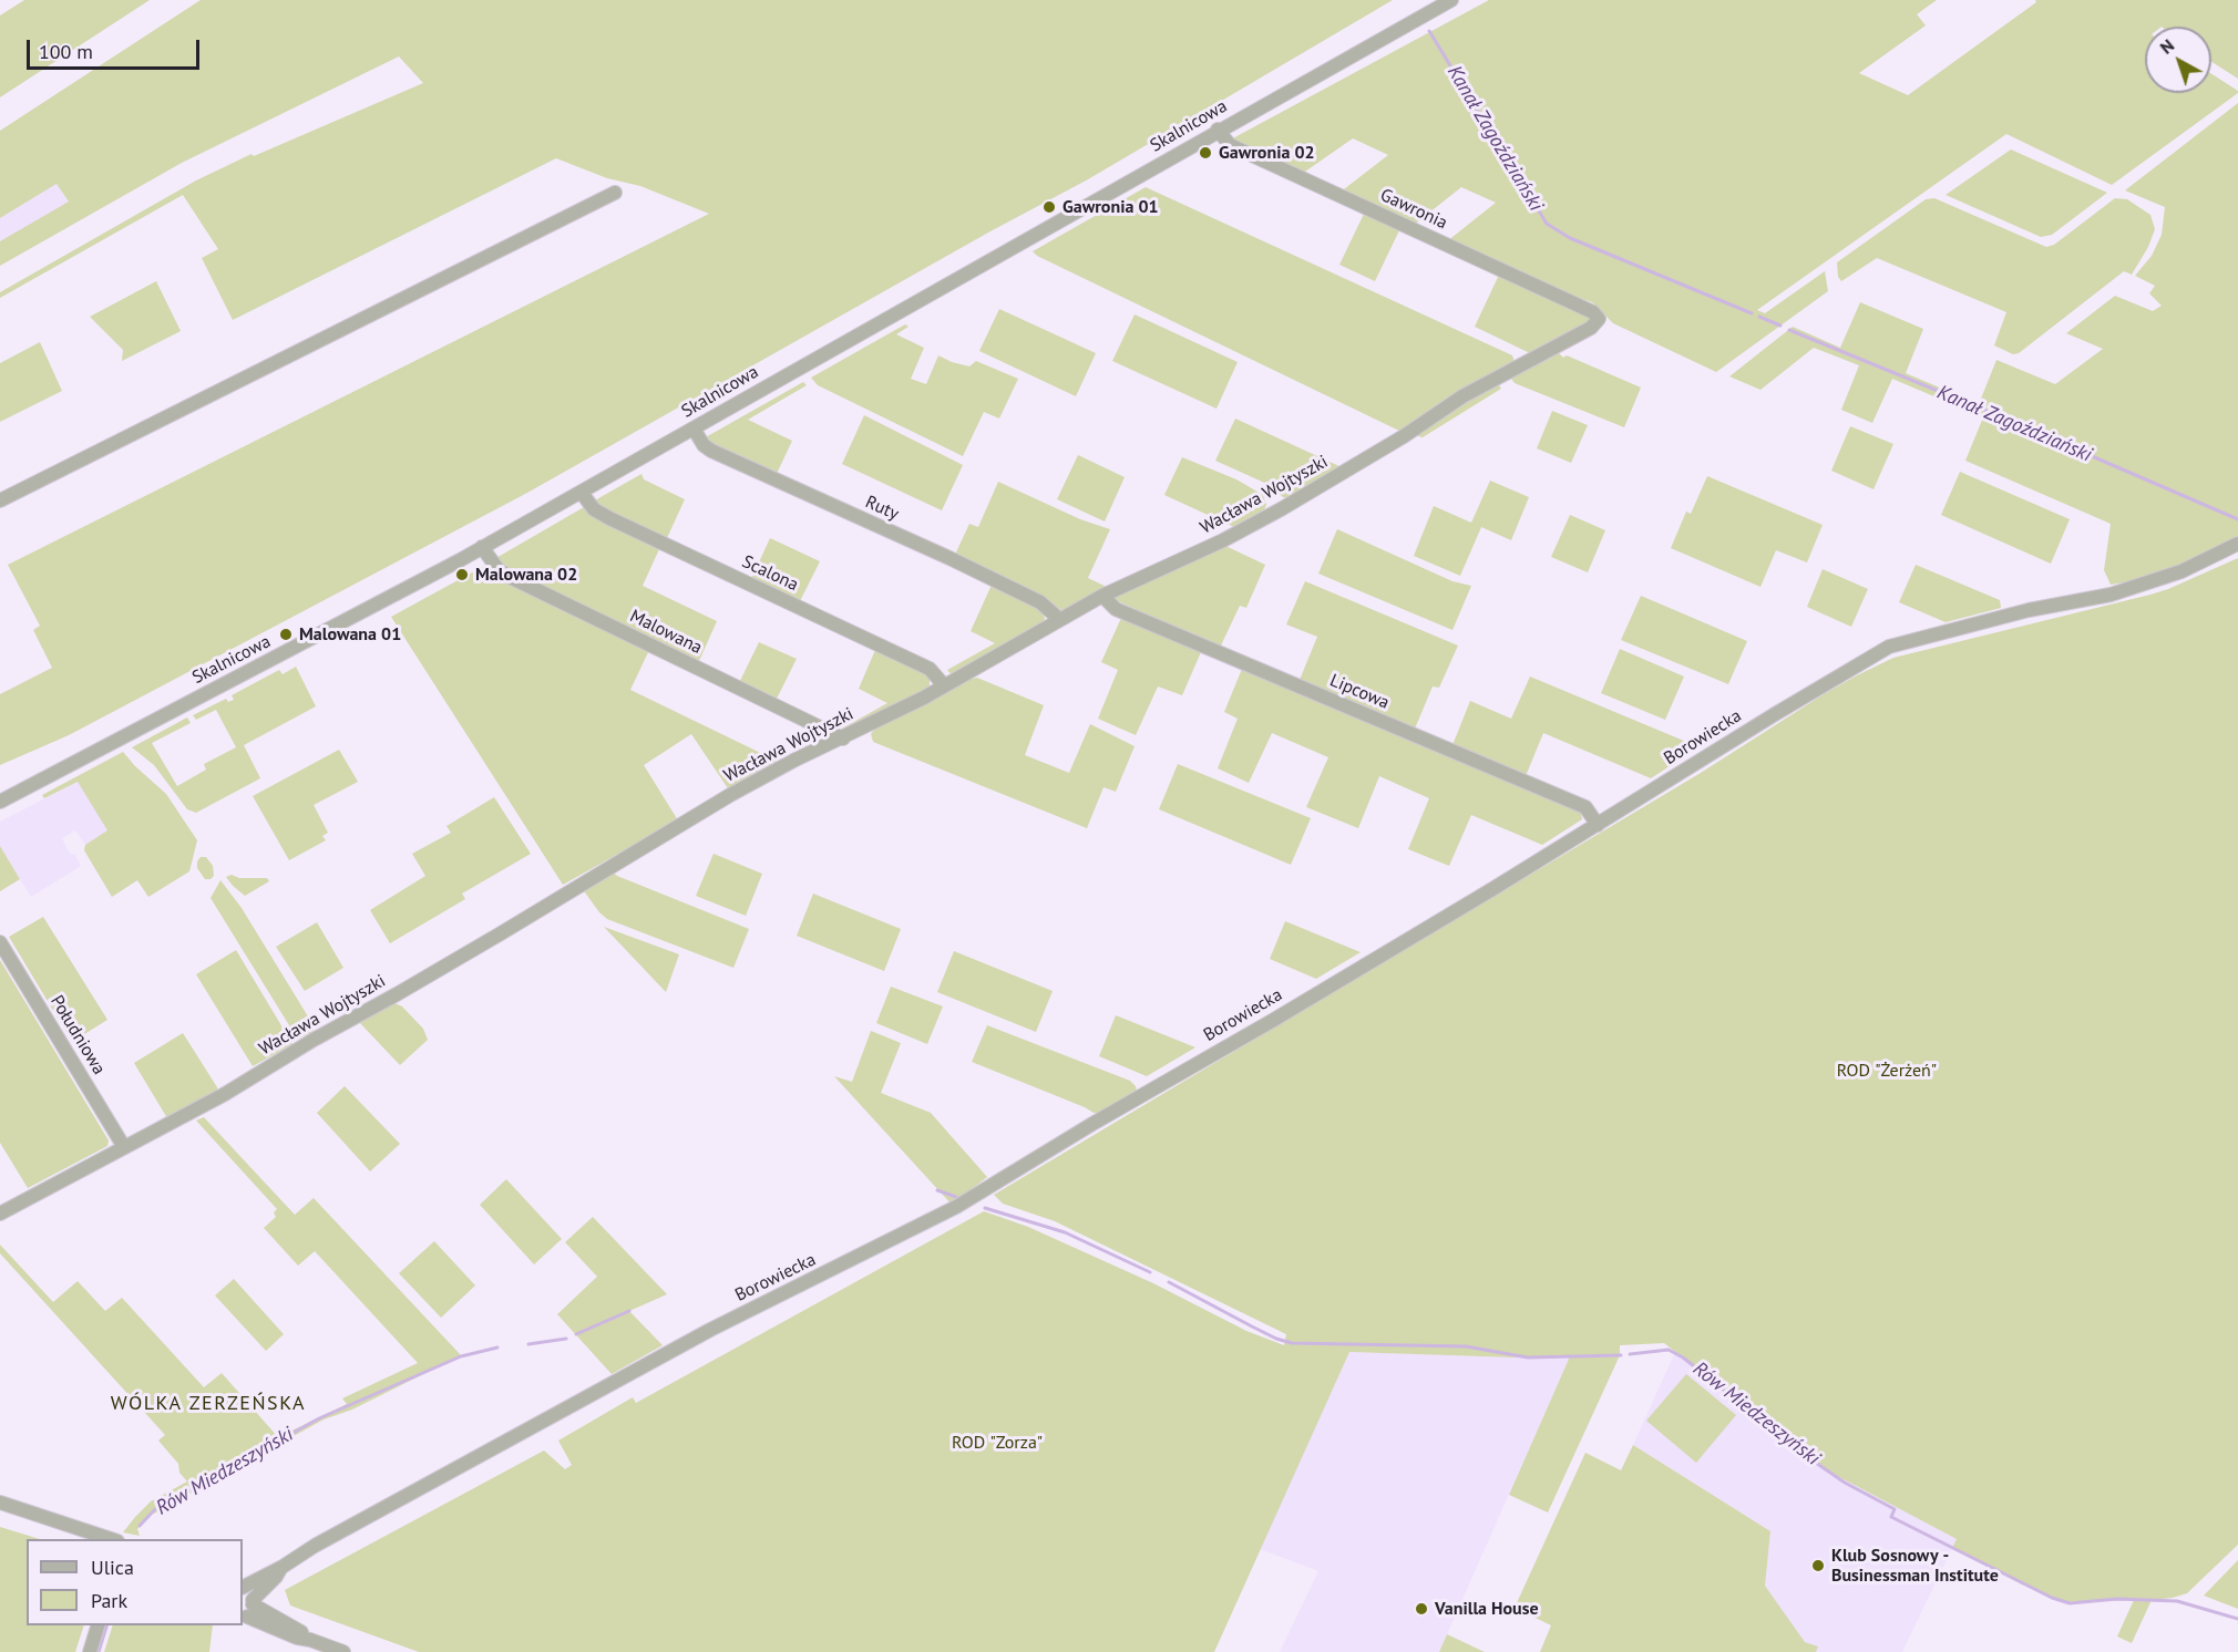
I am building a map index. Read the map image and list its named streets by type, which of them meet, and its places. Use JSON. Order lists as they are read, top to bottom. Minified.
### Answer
{"streets":{"street":["Skalnicowa","Gawronia","Wacława Wojtyszki","Ruty","Scalona","Malowana","Lipcowa","Borowiecka","Południowa"]},"crossings":[["Skalnicowa","Gawronia"],["Skalnicowa","Ruty"],["Skalnicowa","Scalona"],["Skalnicowa","Malowana"],["Gawronia","Wacława Wojtyszki"],["Wacława Wojtyszki","Ruty"],["Wacława Wojtyszki","Scalona"],["Wacława Wojtyszki","Malowana"],["Wacława Wojtyszki","Lipcowa"],["Wacława Wojtyszki","Południowa"],["Lipcowa","Borowiecka"]],"districts":["WÓLKA ZERZEŃSKA"],"water":["Kanał Zagoździański","Rów Miedzeszyński"],"parks":["ROD \"Żerżeń\"","ROD \"Zorza\""],"places":["Gawronia 02","Gawronia 01","Malowana 02","Malowana 01","Klub Sosnowy - Businessman Institute","Vanilla House"],"legend":["Ulica","Park"],"scale_bar":"100 m","north":"top left"}
